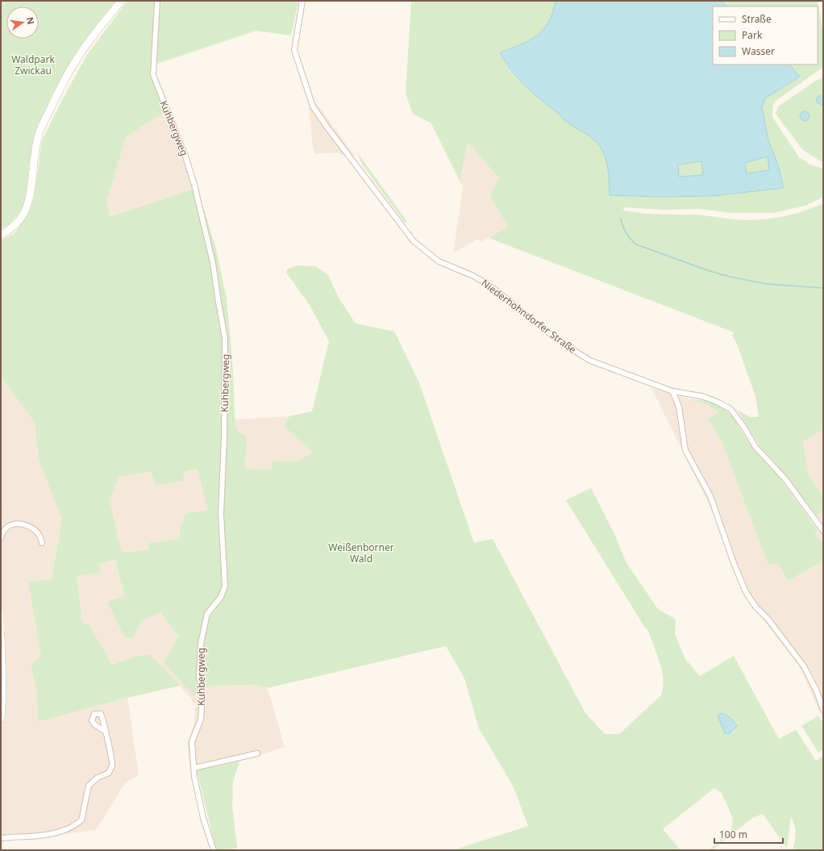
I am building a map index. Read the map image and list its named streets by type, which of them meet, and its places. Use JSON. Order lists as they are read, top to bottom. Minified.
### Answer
{"streets":{"street":["Kuhbergweg","Niederhohndorfer Straße"]},"parks":["Waldpark Zwickau","Weißenborner Wald"],"legend":["Straße","Park","Wasser"],"scale_bar":"100 m","north":"right"}
